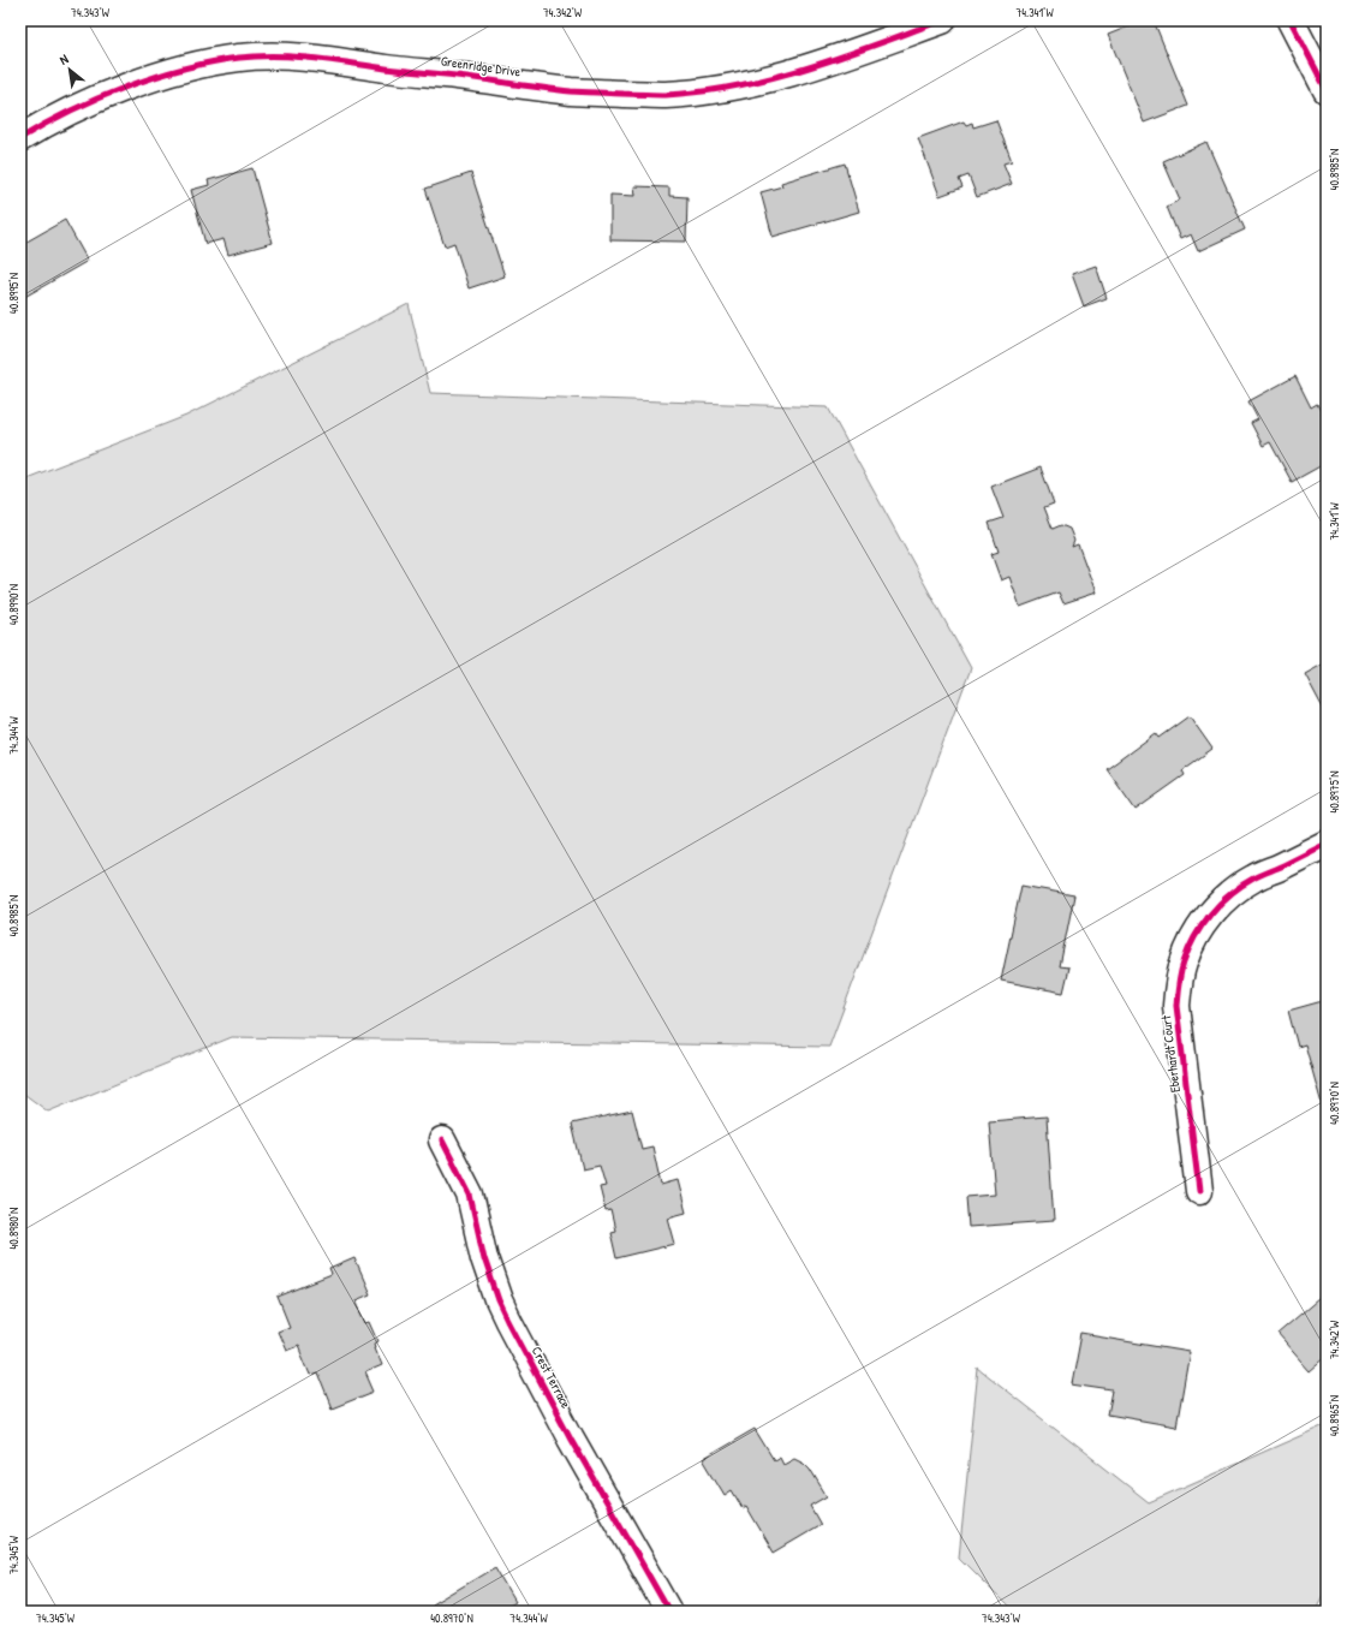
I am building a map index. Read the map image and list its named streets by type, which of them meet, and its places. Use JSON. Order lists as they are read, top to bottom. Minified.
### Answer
{"streets":{"street":["Greenridge Drive","Eberhardt Court","Crest Terrace"]},"north":"top left","coordinates":["74.343°W","74.342°W","74.341°W","40.8985°N","40.8995°N","40.8990°N","74.344°W","40.8975°N","40.8970°N","40.8980°N","40.8965°N","74.345°W"]}
